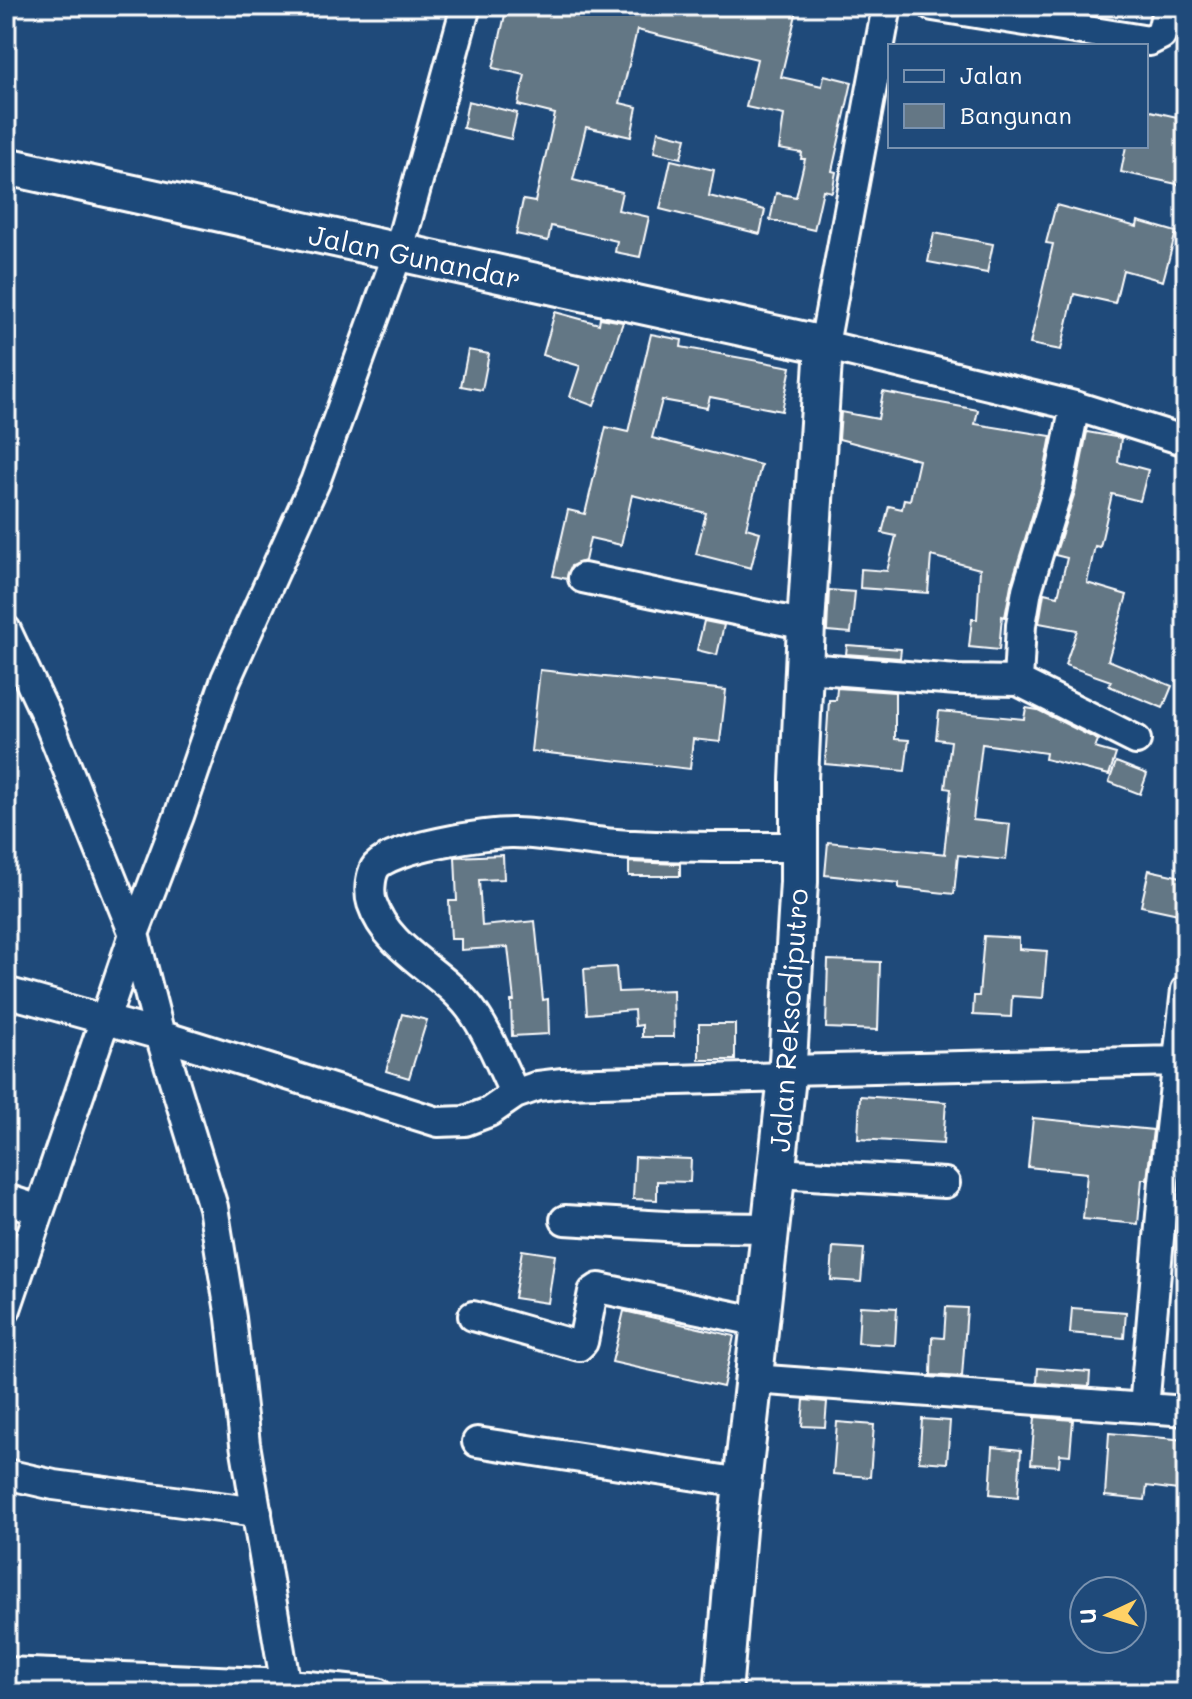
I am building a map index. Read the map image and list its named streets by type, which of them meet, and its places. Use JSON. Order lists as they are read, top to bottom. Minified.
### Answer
{"streets":{"main road":["Jalan Gunandar","Jalan Reksodiputro"]},"crossings":[["Jalan Gunandar","Jalan Reksodiputro"]],"legend":["Jalan","Bangunan"],"north":"left"}
